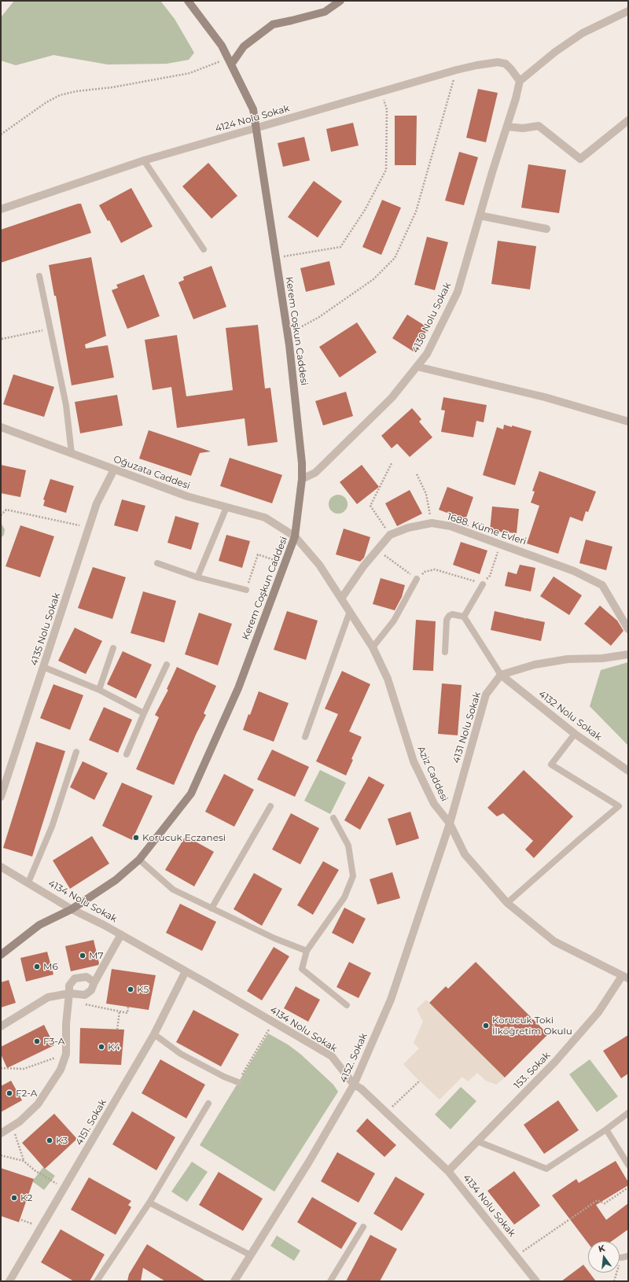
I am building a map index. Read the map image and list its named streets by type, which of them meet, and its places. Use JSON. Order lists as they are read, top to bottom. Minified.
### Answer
{"streets":{"street":["4124 Nolu Sokak","4130 Nolu Sokak","Kerem Coşkun Caddesi","Oğuzata Caddesi","1688. Küme Evleri","4135 Nolu Sokak","4132 Nolu Sokak","4131 Nolu Sokak","Aziz Caddesi","4134 Nolu Sokak","4152. Sokak","153. Sokak","4151. Sokak"]},"crossings":[["4124 Nolu Sokak","4130 Nolu Sokak"],["4124 Nolu Sokak","Kerem Coşkun Caddesi"],["4130 Nolu Sokak","Kerem Coşkun Caddesi"],["Kerem Coşkun Caddesi","Oğuzata Caddesi"],["Kerem Coşkun Caddesi","Aziz Caddesi"],["Kerem Coşkun Caddesi","4134 Nolu Sokak"],["Oğuzata Caddesi","4135 Nolu Sokak"],["Oğuzata Caddesi","Aziz Caddesi"],["1688. Küme Evleri","Aziz Caddesi"],["4132 Nolu Sokak","4131 Nolu Sokak"],["4131 Nolu Sokak","Aziz Caddesi"],["4131 Nolu Sokak","4152. Sokak"],["Aziz Caddesi","4152. Sokak"],["Aziz Caddesi","153. Sokak"],["4134 Nolu Sokak","4152. Sokak"],["4134 Nolu Sokak","153. Sokak"],["4134 Nolu Sokak","4151. Sokak"]],"places":["Korucuk Eczanesi","M7","M6","K5","Korucuk Toki İlköğretim Okulu","F3-A","K4","F2-A","K3","K2"],"north":"top"}
